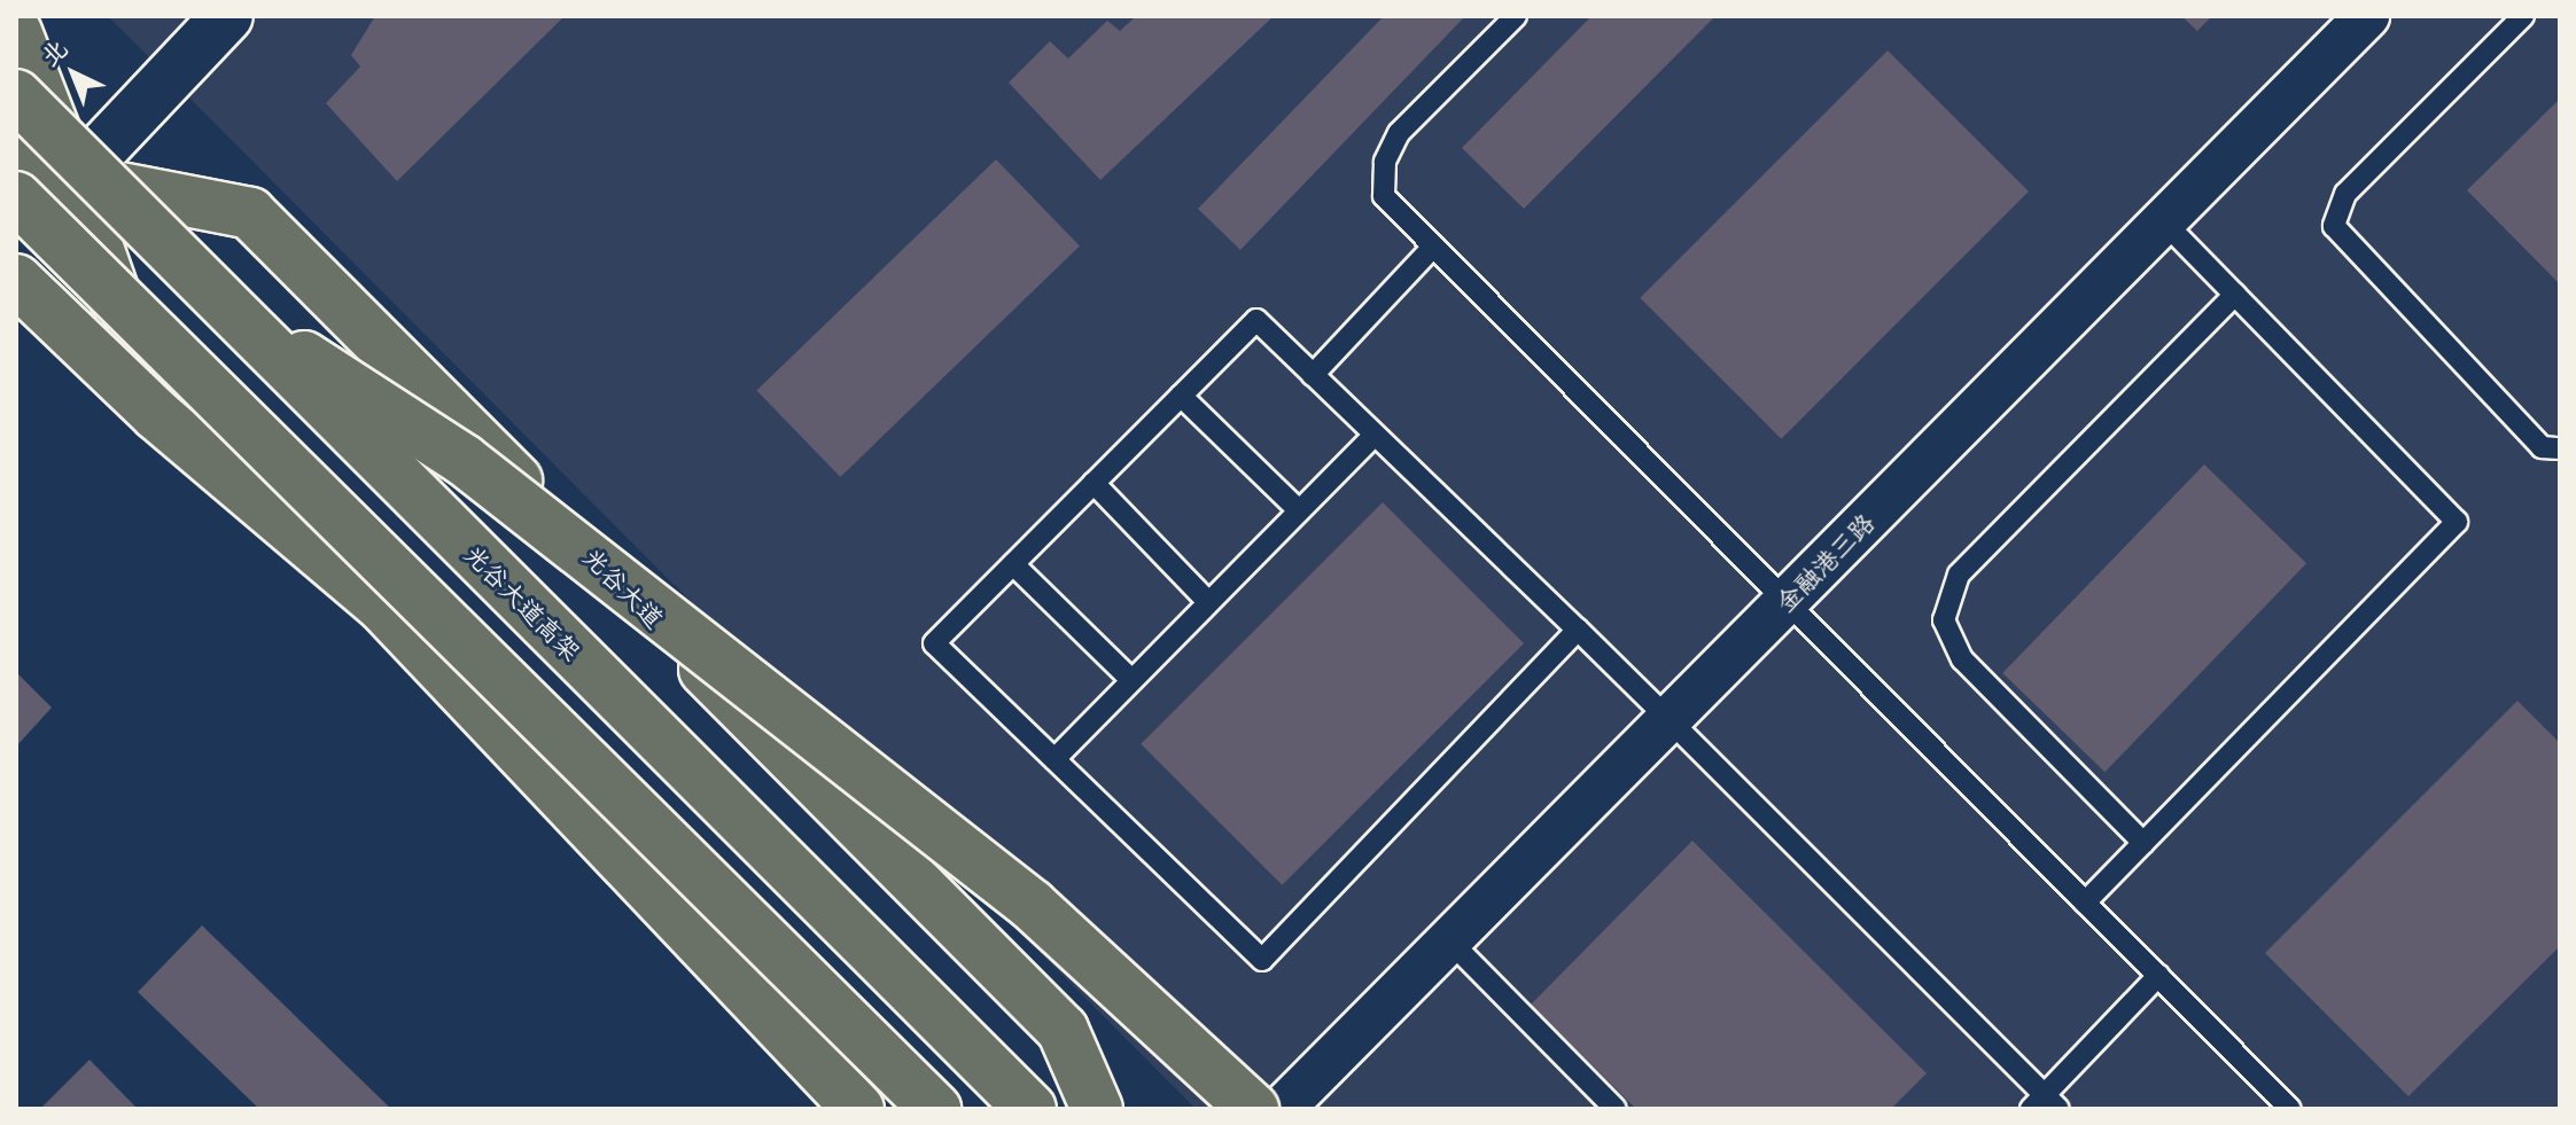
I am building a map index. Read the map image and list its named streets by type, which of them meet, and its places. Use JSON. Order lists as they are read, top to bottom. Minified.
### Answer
{"streets":{"main road":["光谷大道","光谷大道高架"],"street":["金融港三路"]},"north":"top left"}
